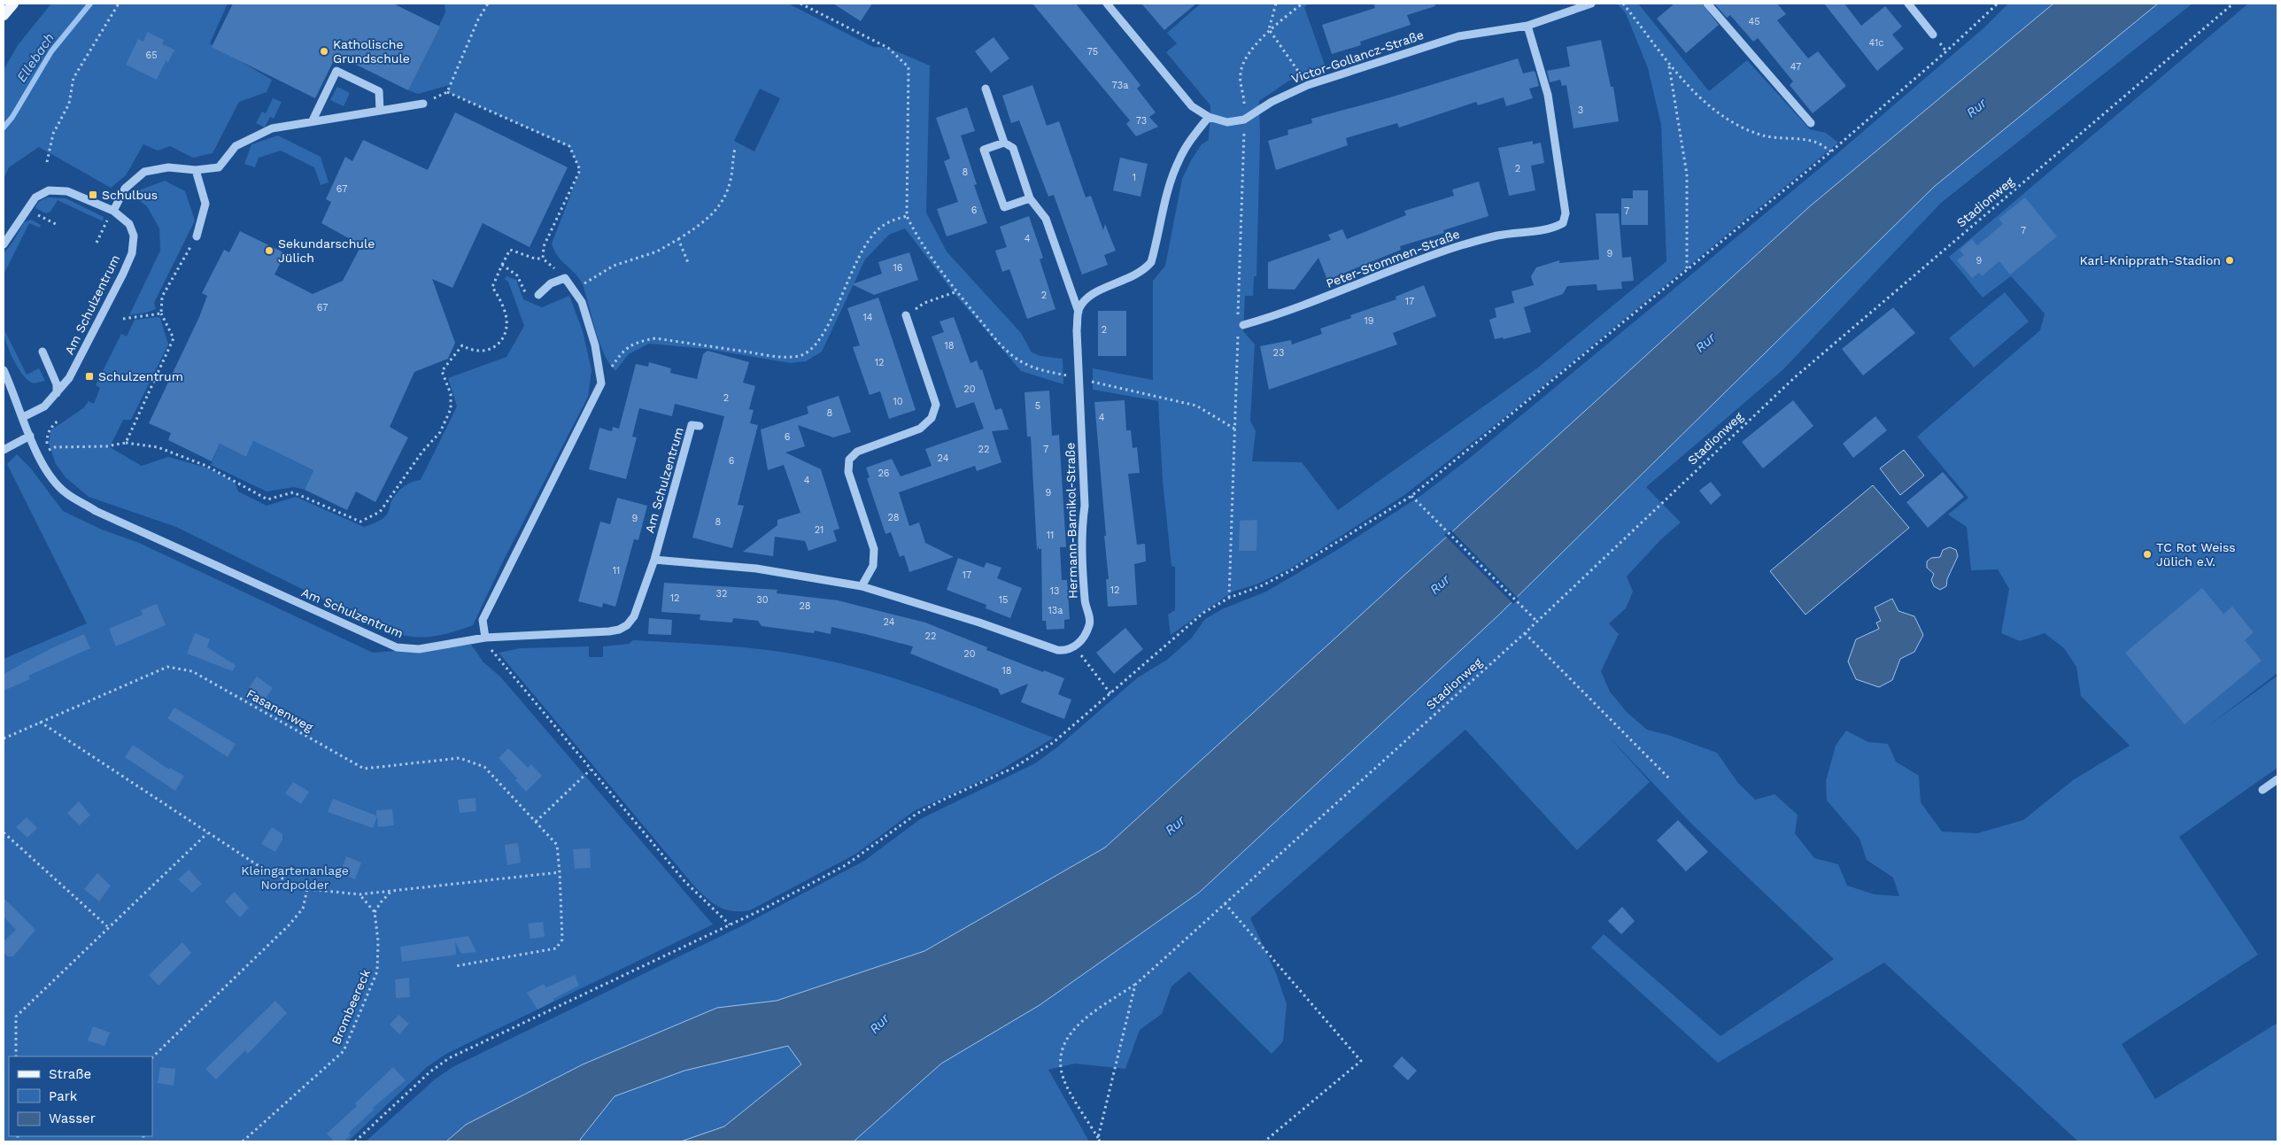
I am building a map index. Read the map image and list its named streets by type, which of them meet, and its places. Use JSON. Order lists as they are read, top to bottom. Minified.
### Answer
{"streets":{"street":["Victor-Gollancz-Straße","Peter-Stommen-Straße","Am Schulzentrum","Hermann-Barnikol-Straße"],"path":["Stadionweg","Fasanenweg","Brombeereck"]},"crossings":[["Victor-Gollancz-Straße","Peter-Stommen-Straße"]],"water":["Ellebach","Rur"],"parks":["Kleingartenanlage Nordpolder"],"places":{"other":["Katholische Grundschule","Sekundarschule Jülich","Karl-Knipprath-Stadion","TC Rot Weiss Jülich e.V."],"transit":["Schulbus","Schulzentrum"]},"house_numbers":["45","41c","75","65","47","73a","3","73","2","8","1","67","6","7","7","4","9","9","16","2","17","67","14","19","2","18","23","12","20","2","10","5","8","4","6","22","7","24","6","26","4","9","28","9","8","21","11","11","17","12","13","32","12","30","15","28","13a","24","22","20","18"],"legend":["Straße","Park","Wasser"]}
